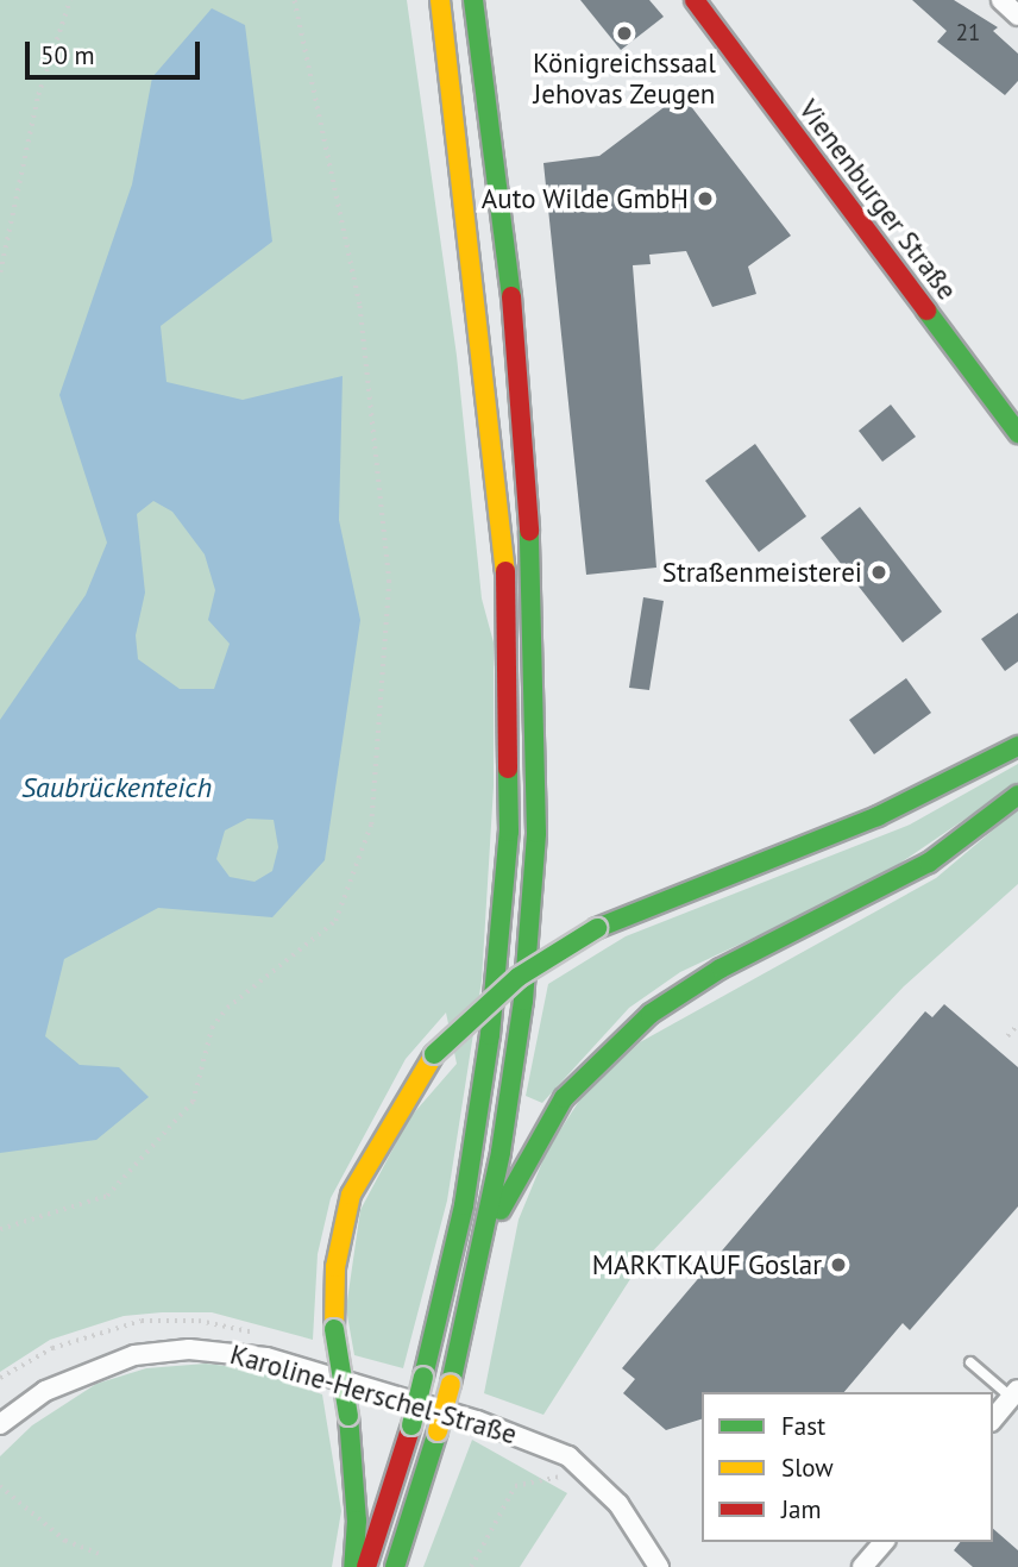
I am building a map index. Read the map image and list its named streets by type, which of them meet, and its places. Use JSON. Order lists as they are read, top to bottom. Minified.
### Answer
{"streets":{"main road":["Vienenburger Straße"],"street":["Karoline-Herschel-Straße"]},"water":["Saubrückenteich"],"places":["Königreichssaal Jehovas Zeugen","Auto Wilde GmbH","Straßenmeisterei","MARKTKAUF Goslar"],"house_numbers":["21"],"legend":["Fast","Slow","Jam"],"scale_bar":"50 m"}
